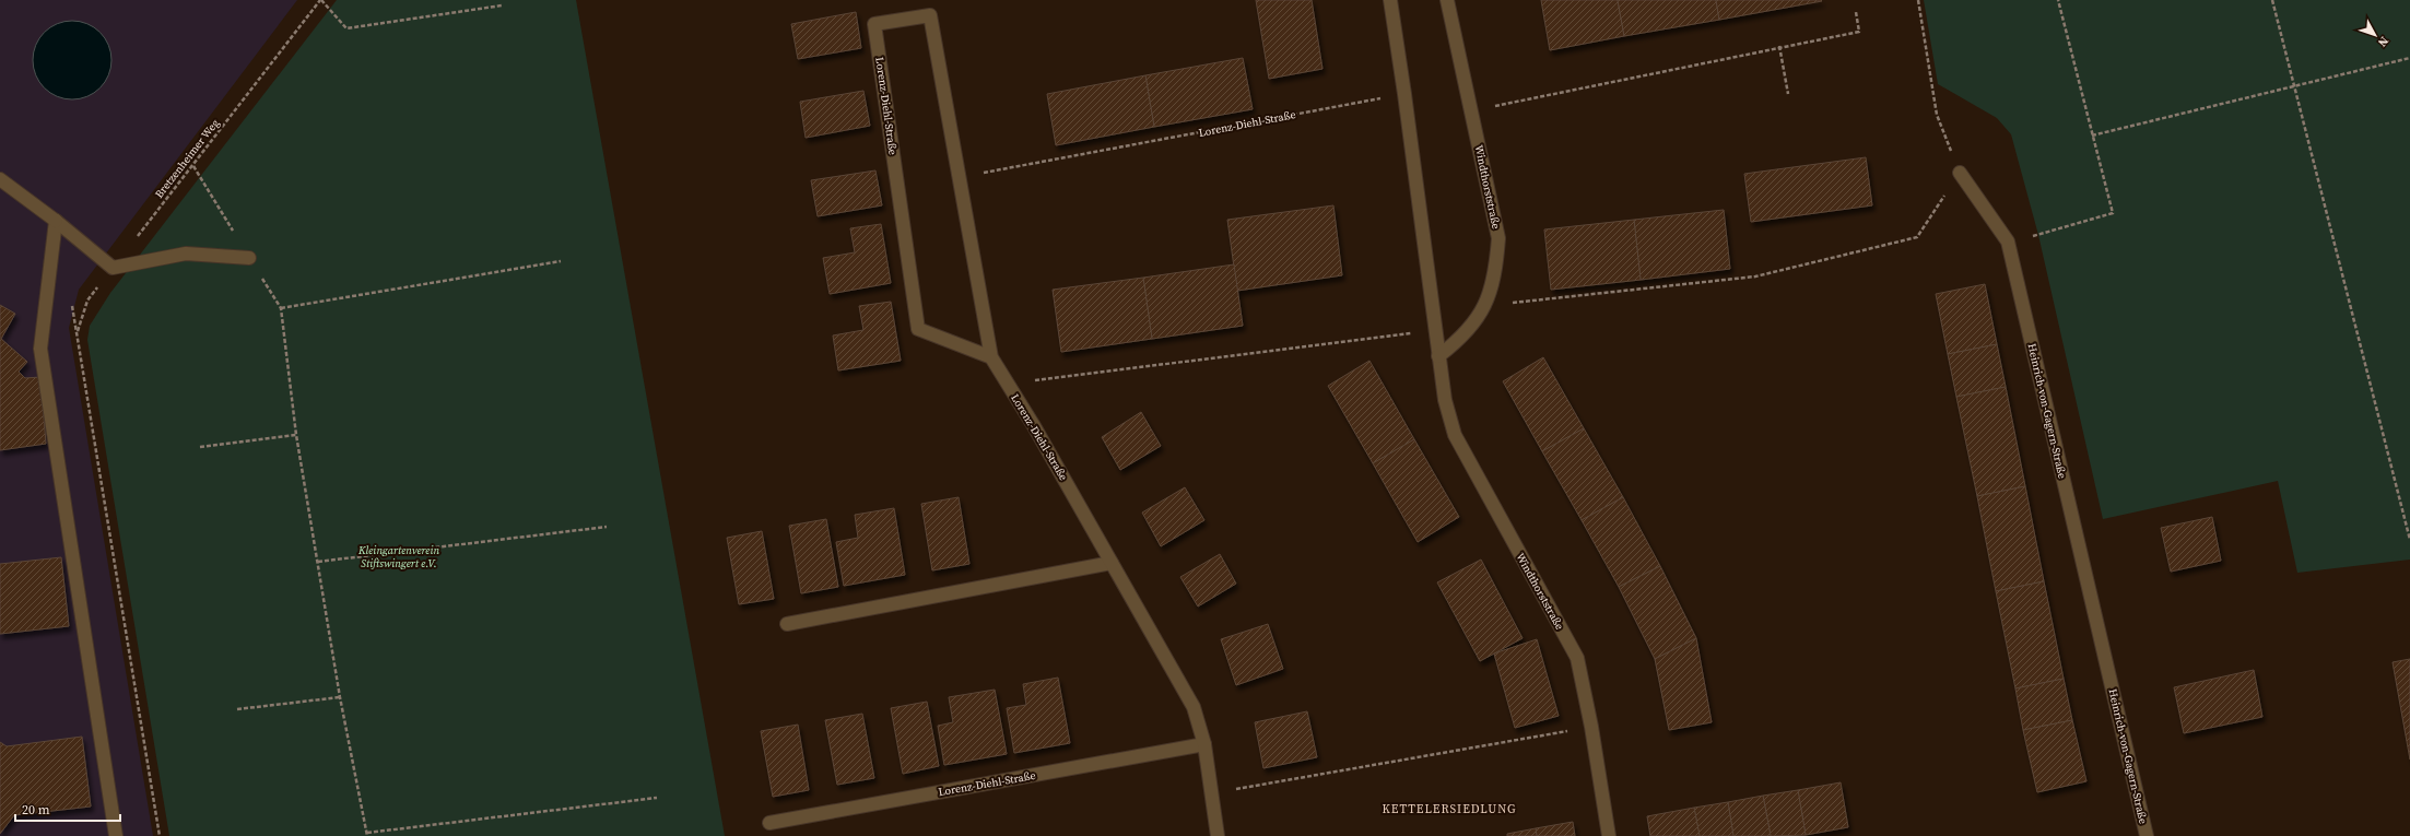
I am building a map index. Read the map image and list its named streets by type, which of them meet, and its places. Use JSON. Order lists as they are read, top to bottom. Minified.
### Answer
{"streets":{"street":["Lorenz-Diehl-Straße","Windthorststraße","Heinrich-von-Gagern-Straße"],"path":["Bretzenheimer Weg"]},"crossings":[["Lorenz-Diehl-Straße","Windthorststraße"]],"districts":["KETTELERSIEDLUNG"],"parks":["Kleingartenverein Stiftswingert e.V."],"scale_bar":"20 m","north":"bottom right"}
